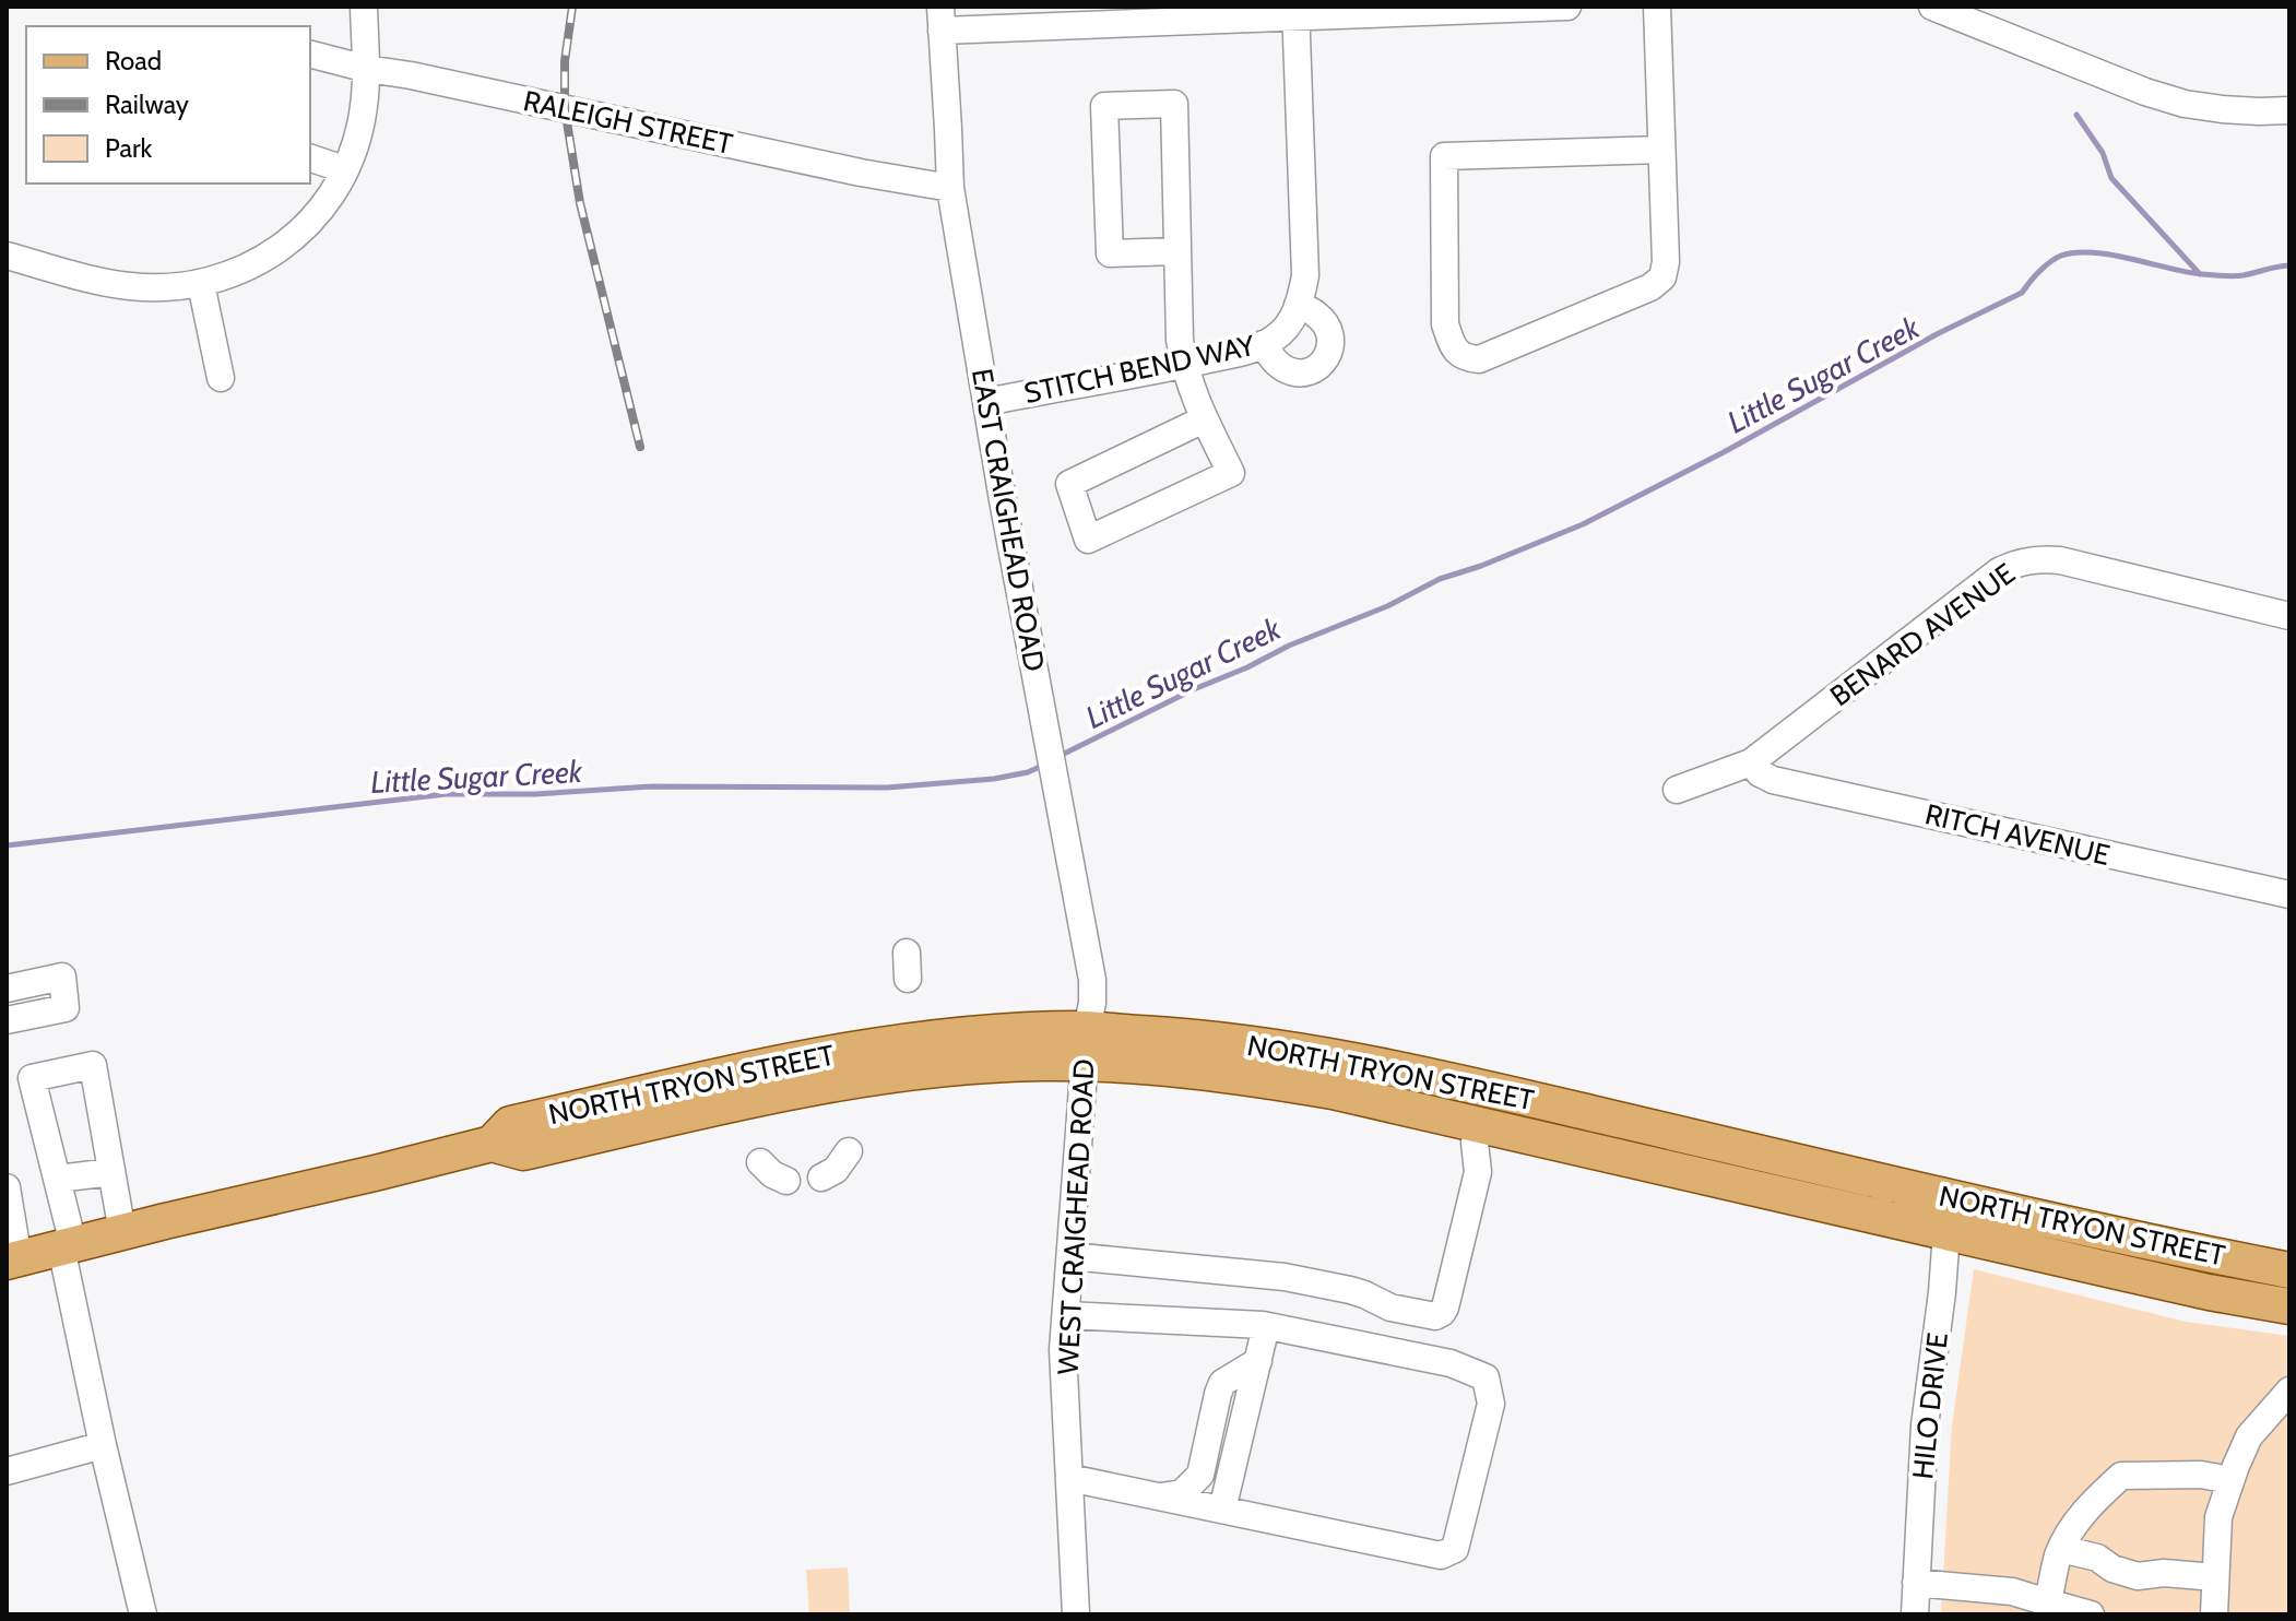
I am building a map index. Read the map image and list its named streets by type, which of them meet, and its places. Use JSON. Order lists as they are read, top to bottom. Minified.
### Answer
{"streets":{"main road":["NORTH TRYON STREET"],"street":["RALEIGH STREET","STITCH BEND WAY","EAST CRAIGHEAD ROAD","BENARD AVENUE","RITCH AVENUE","WEST CRAIGHEAD ROAD","HILO DRIVE"]},"crossings":[["RALEIGH STREET","EAST CRAIGHEAD ROAD"],["STITCH BEND WAY","EAST CRAIGHEAD ROAD"],["EAST CRAIGHEAD ROAD","NORTH TRYON STREET"],["EAST CRAIGHEAD ROAD","WEST CRAIGHEAD ROAD"],["BENARD AVENUE","RITCH AVENUE"],["NORTH TRYON STREET","WEST CRAIGHEAD ROAD"],["NORTH TRYON STREET","HILO DRIVE"]],"water":["Little Sugar Creek"],"legend":["Road","Railway","Park"]}
